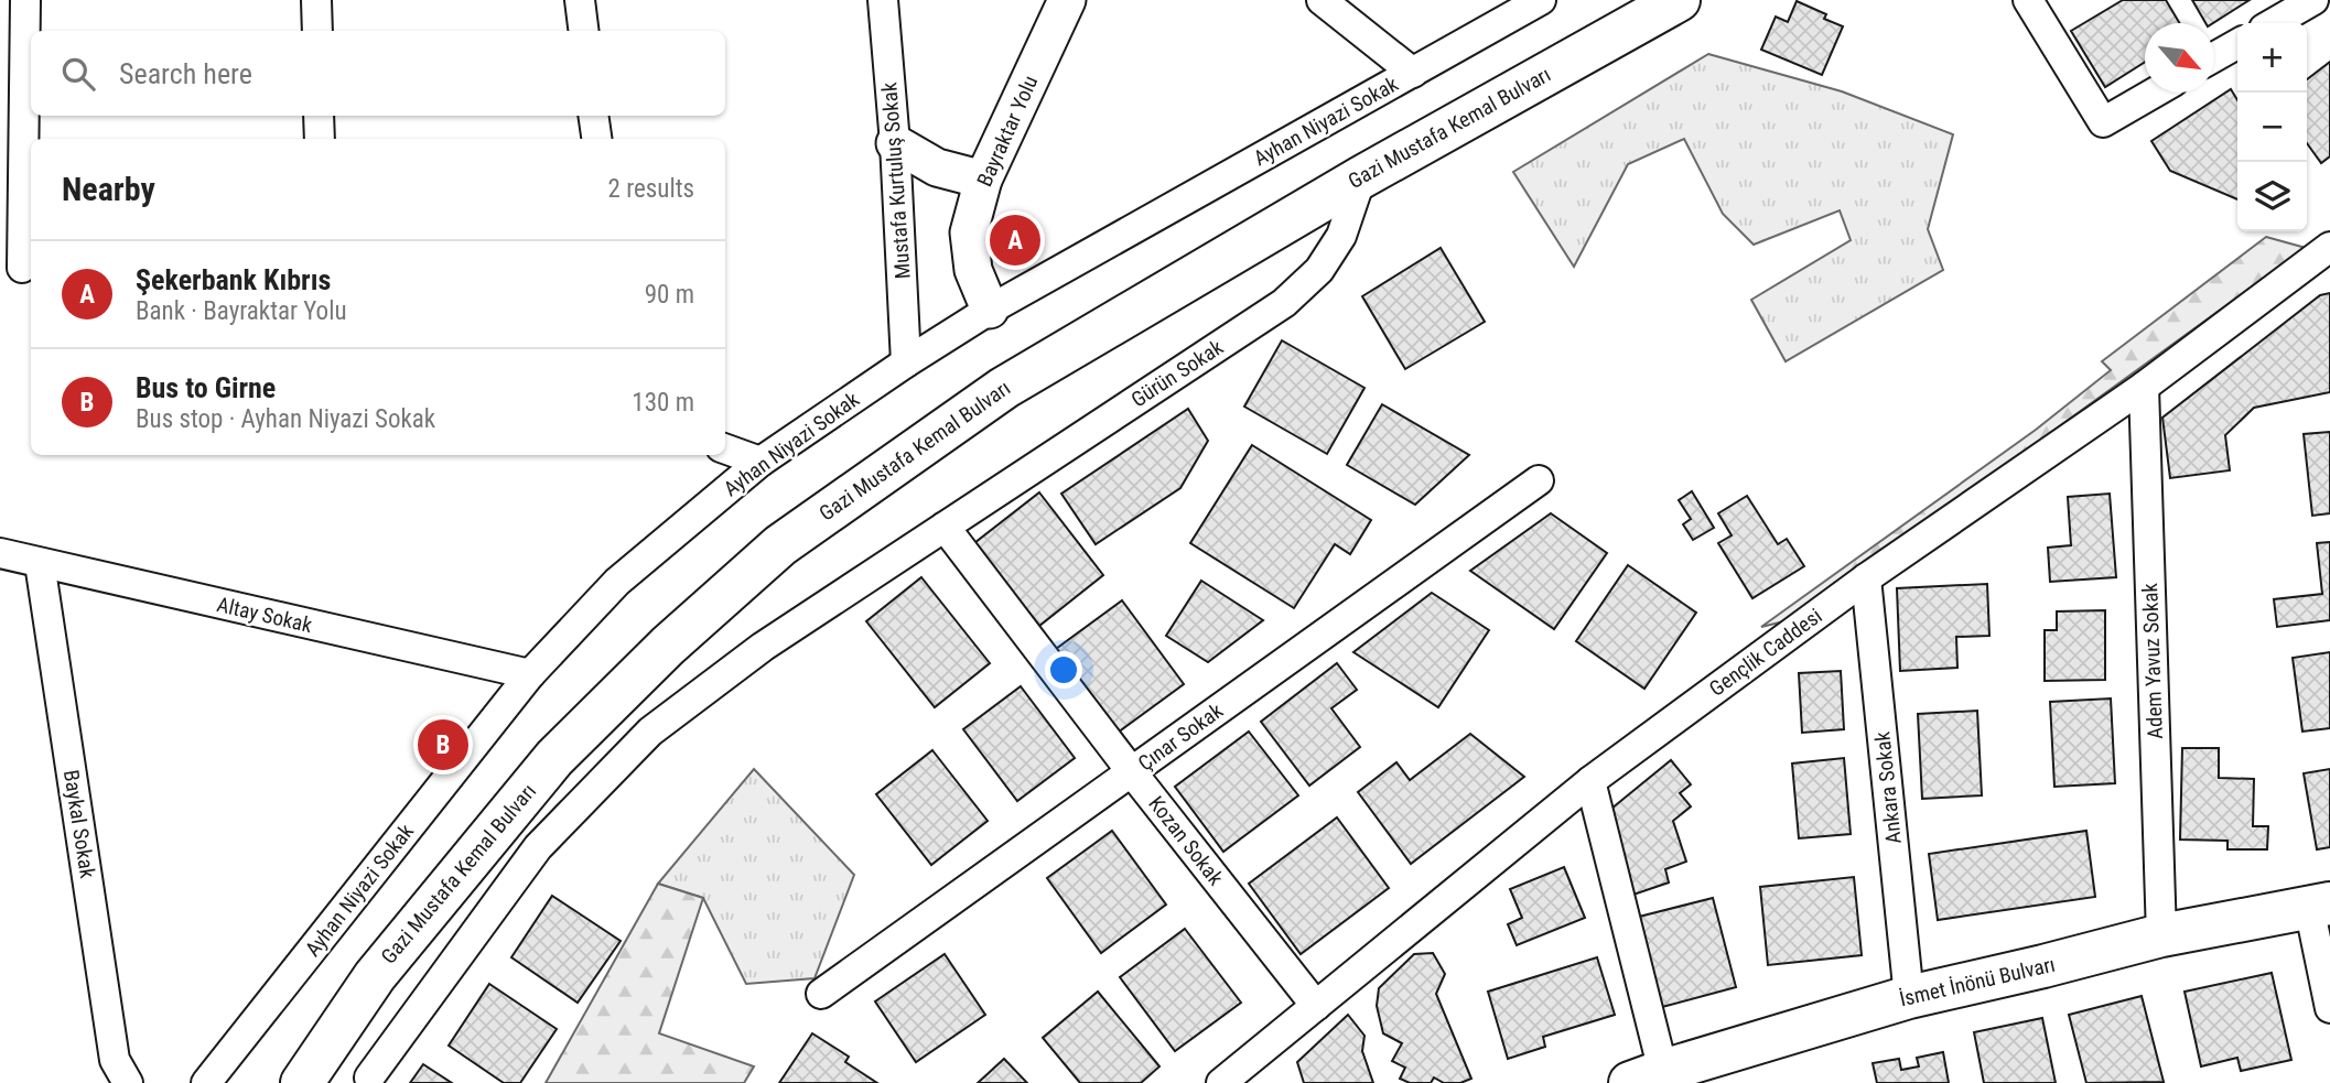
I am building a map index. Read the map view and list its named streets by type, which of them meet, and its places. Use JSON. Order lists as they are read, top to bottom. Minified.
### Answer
{"streets":{"main road":["Gazi Mustafa Kemal Bulvarı","İsmet İnönü Bulvarı"],"street":["Ayhan Niyazi Sokak","Bayraktar Yolu","Mustafa Kurtuluş Sokak","Gürün Sokak","Altay Sokak","Gençlik Caddesi","Adem Yavuz Sokak","Çınar Sokak","Ankara Sokak","Baykal Sokak","Kozan Sokak"]},"crossings":[["Ayhan Niyazi Sokak","Bayraktar Yolu"],["Ayhan Niyazi Sokak","Mustafa Kurtuluş Sokak"],["Ayhan Niyazi Sokak","Altay Sokak"],["Gazi Mustafa Kemal Bulvarı","Gürün Sokak"],["Gürün Sokak","Kozan Sokak"],["Altay Sokak","Baykal Sokak"],["Gençlik Caddesi","Adem Yavuz Sokak"],["Gençlik Caddesi","Ankara Sokak"],["Gençlik Caddesi","Kozan Sokak"],["Adem Yavuz Sokak","İsmet İnönü Bulvarı"],["Çınar Sokak","Kozan Sokak"],["Ankara Sokak","İsmet İnönü Bulvarı"]],"north":"bottom right","page":{"map_buttons":["+","−"],"search":"Search here","heading":["Nearby","2 results"],"pins":["A","B"],"list":[{"mark":"A","name":"Şekerbank Kıbrıs","note":"Bank · Bayraktar Yolu","value":"90 m"},{"mark":"B","name":"Bus to Girne","note":"Bus stop · Ayhan Niyazi Sokak","value":"130 m"}]}}
